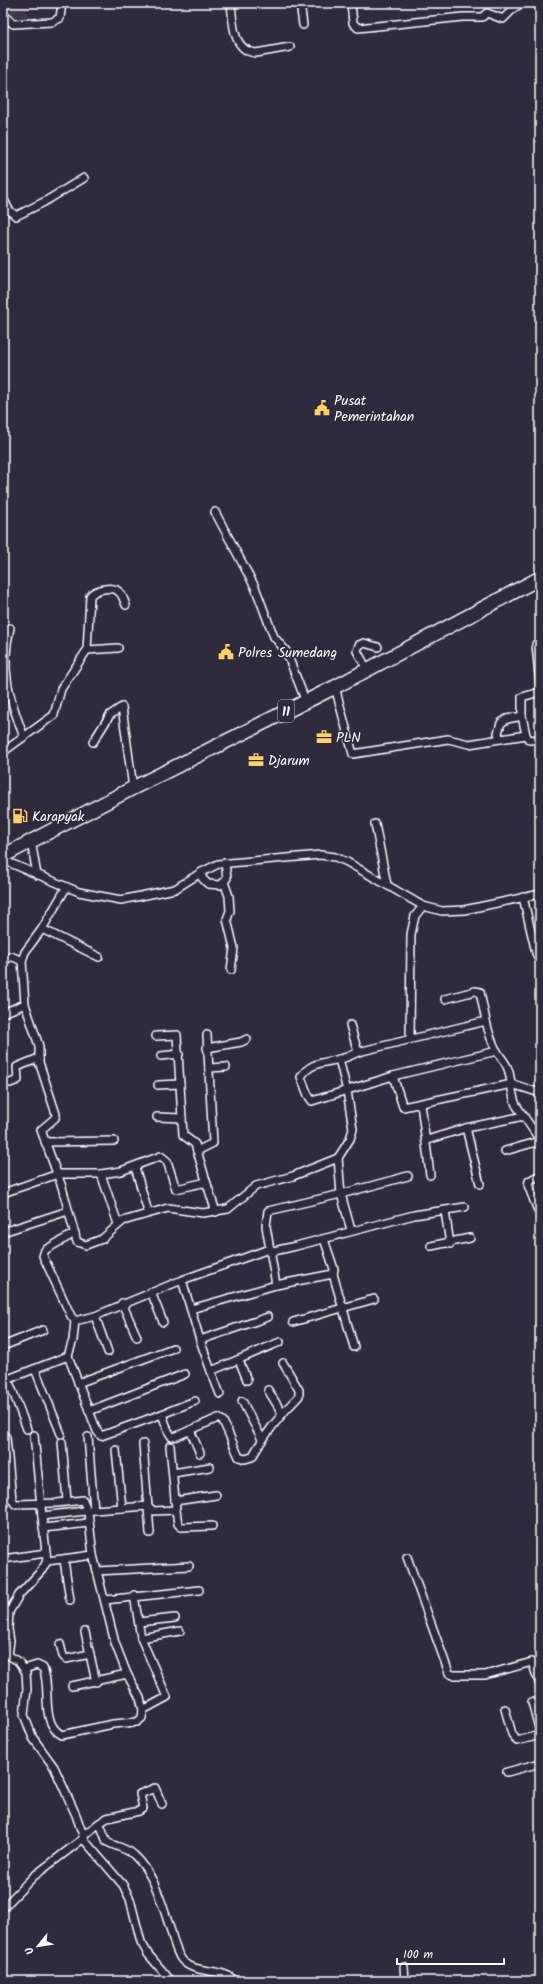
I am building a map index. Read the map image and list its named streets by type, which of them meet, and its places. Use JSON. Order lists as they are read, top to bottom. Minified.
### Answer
{"streets":{"highway":["11"]},"places":{"public building":["Pusat Pemerintahan","Polres Sumedang"],"office":["PLN","Djarum"],"fuel station":["Karapyak"]},"scale_bar":"100 m","north":"bottom left"}
